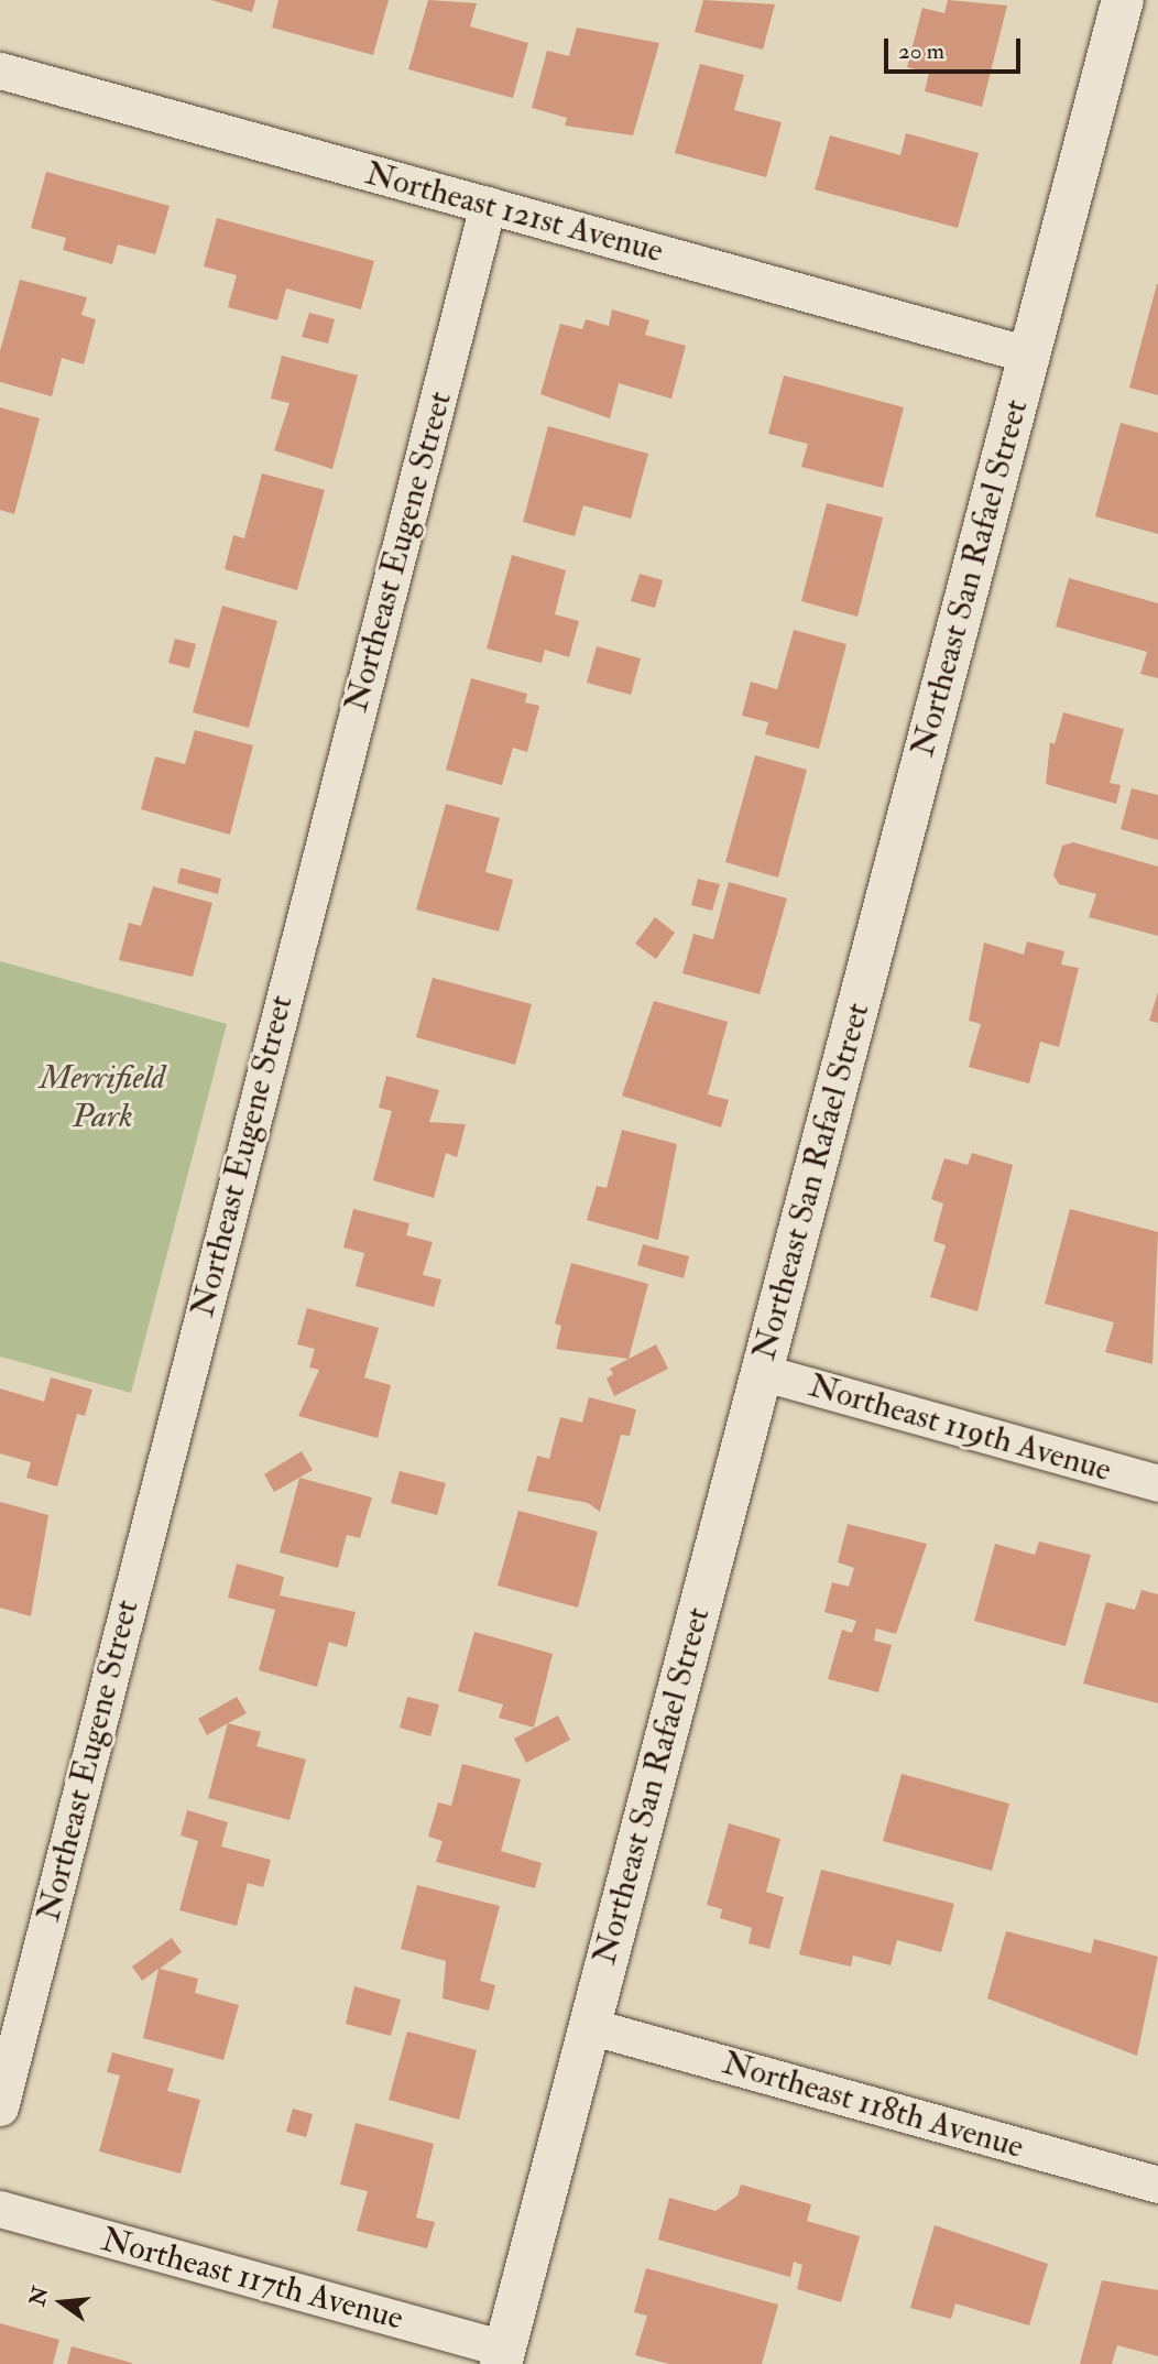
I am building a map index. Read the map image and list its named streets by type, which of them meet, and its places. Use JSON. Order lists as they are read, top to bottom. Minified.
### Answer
{"streets":{"street":["Northeast 121st Avenue","Northeast Eugene Street","Northeast San Rafael Street","Northeast 119th Avenue","Northeast 118th Avenue","Northeast 117th Avenue"]},"crossings":[["Northeast 121st Avenue","Northeast Eugene Street"],["Northeast 121st Avenue","Northeast San Rafael Street"],["Northeast San Rafael Street","Northeast 119th Avenue"],["Northeast San Rafael Street","Northeast 118th Avenue"],["Northeast San Rafael Street","Northeast 117th Avenue"]],"parks":["Merrifield Park"],"scale_bar":"20 m","north":"left"}
